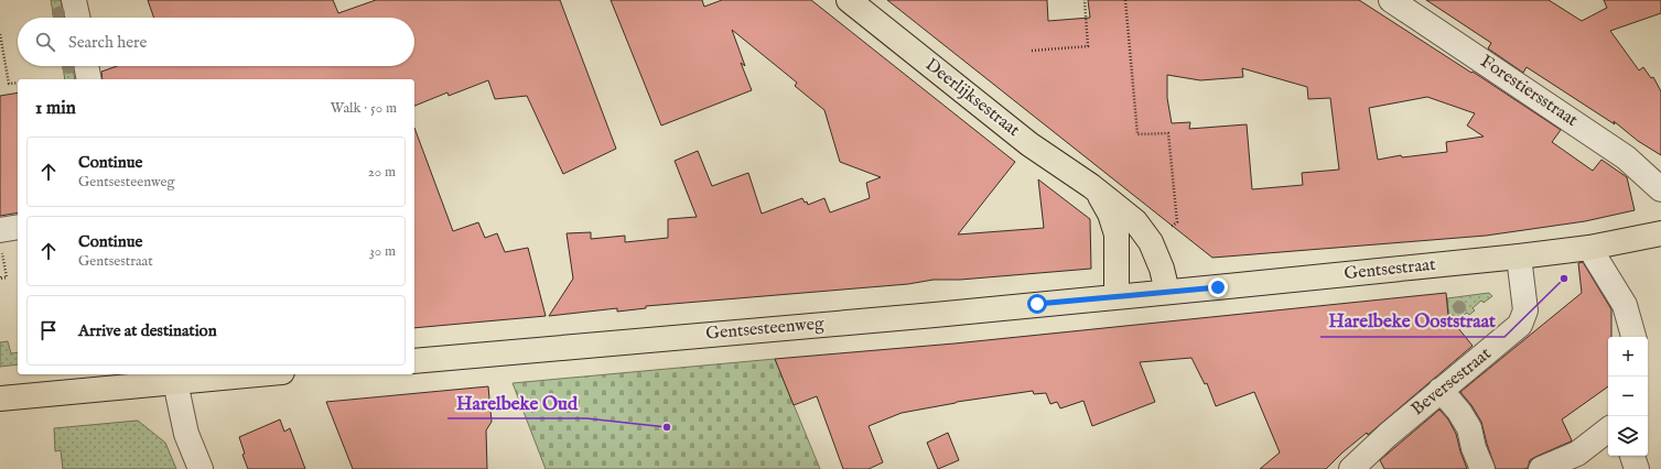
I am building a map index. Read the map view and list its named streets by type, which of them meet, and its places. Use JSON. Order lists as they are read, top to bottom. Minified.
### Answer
{"streets":{"main road":["Deerlijksestraat","Gentsestraat","Gentsesteenweg"],"street":["Forestiersstraat","Beversestraat"]},"crossings":[["Deerlijksestraat","Gentsestraat"],["Deerlijksestraat","Gentsesteenweg"],["Gentsestraat","Gentsesteenweg"],["Gentsestraat","Beversestraat"]],"places":["Harelbeke Ooststraat","Harelbeke Oud"],"page":{"search":"Search here","heading":["1 min","Walk · 50 m"],"list":[["Continue","Gentsesteenweg","20 m"],["Continue","Gentsestraat","30 m"],"Arrive at destination"],"map_buttons":["+","−"]}}
